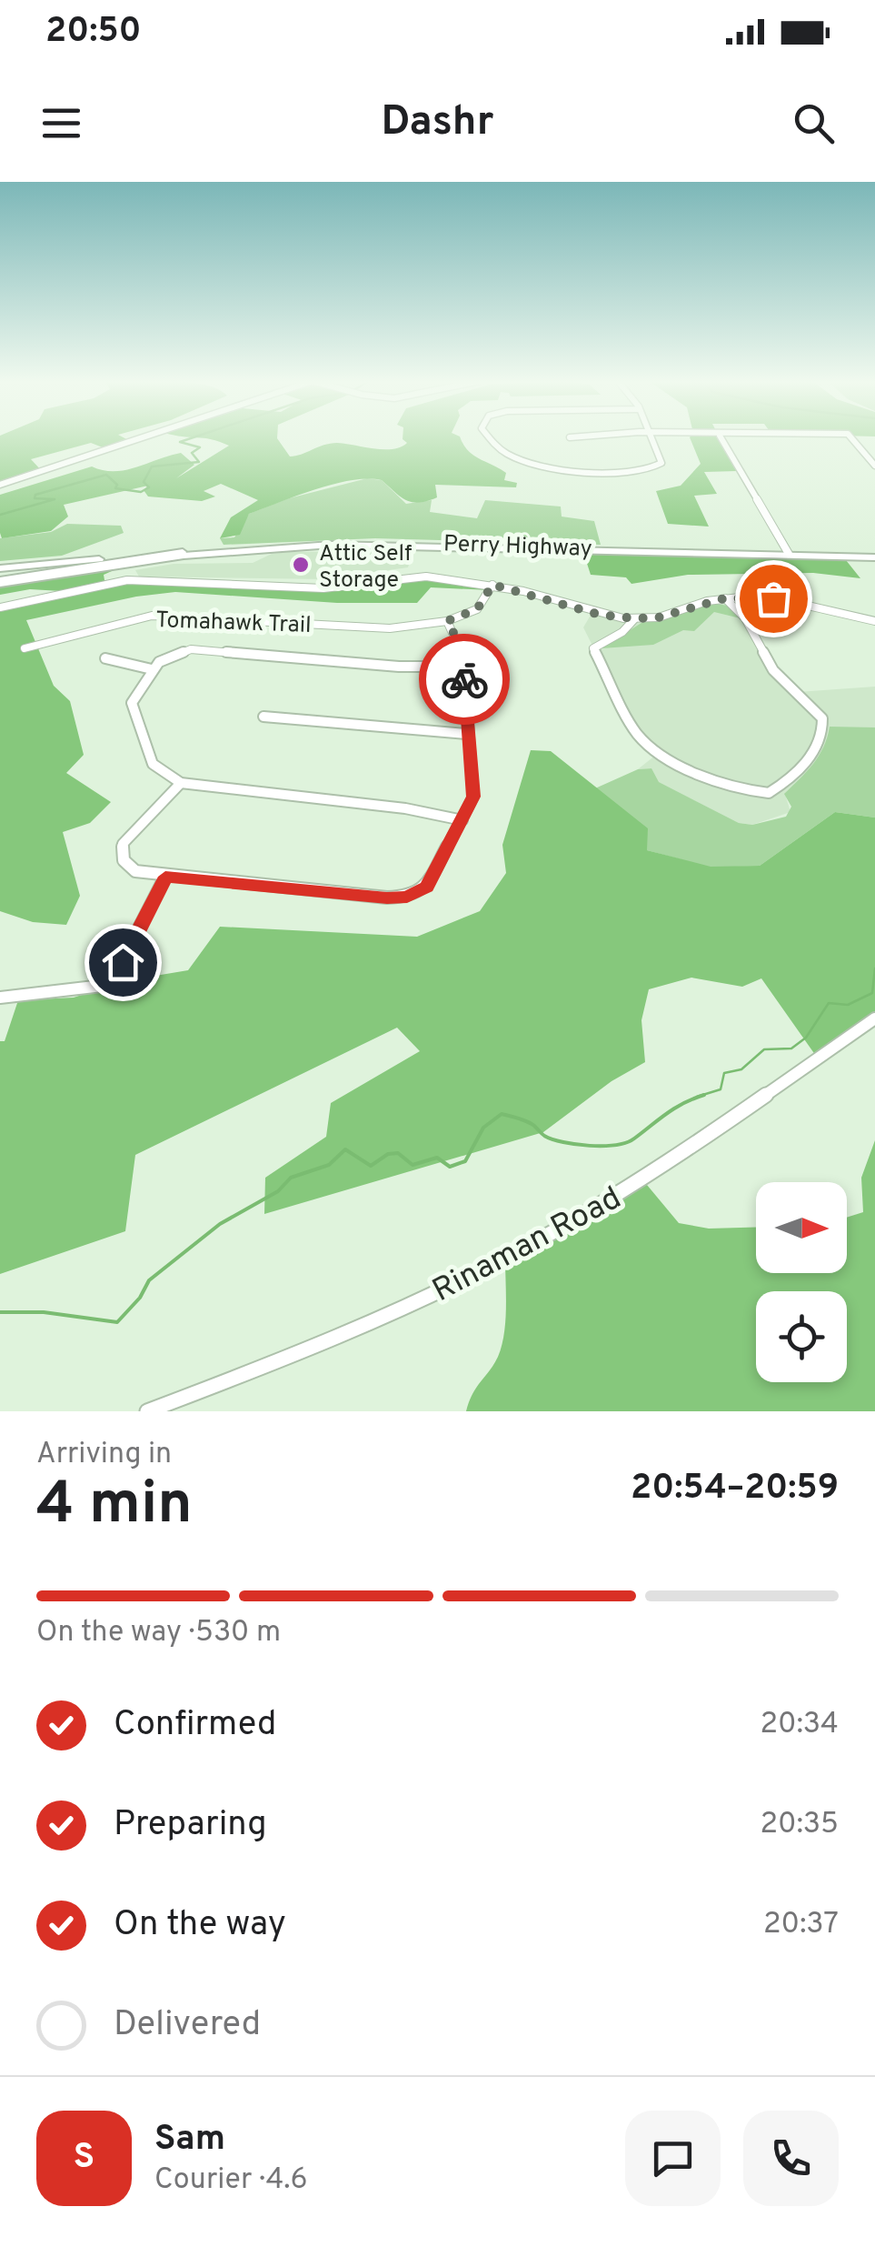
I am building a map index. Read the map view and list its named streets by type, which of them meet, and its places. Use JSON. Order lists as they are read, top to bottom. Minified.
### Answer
{"streets":{"highway":["Perry Highway"],"street":["Tomahawk Trail","Rinaman Road"]},"places":["Attic Self Storage"],"north":"right","page":{"status":"20:50","header":"Dashr","heading":["4 min","Arriving in","20:54–20:59"],"panel":["Sam","Courier · 4.6"],"bar":"On the way · 530 m","list":[["Confirmed","20:34"],["Preparing","20:35"],["On the way","20:37"],"Delivered"],"round":"S"}}
